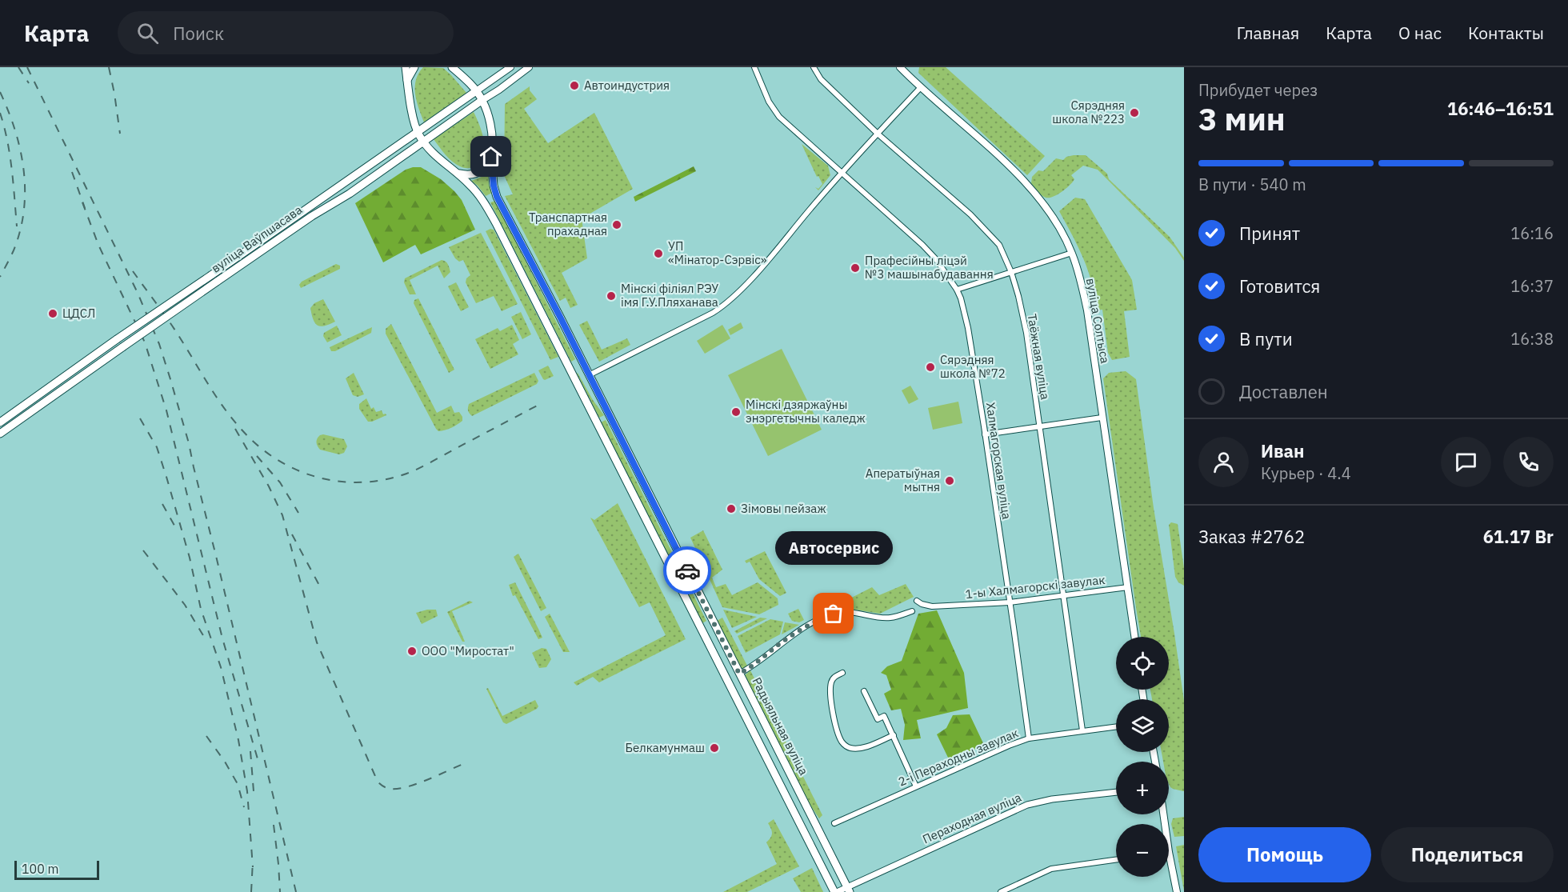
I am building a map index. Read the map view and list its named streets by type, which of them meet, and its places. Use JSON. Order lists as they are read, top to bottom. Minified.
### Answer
{"streets":{"main road":["вуліца Ваўпшасава","вуліца Солтыса","Радыяльная вуліца"],"street":["Таёжная вуліца","Халмагорская вуліца","1-ы Халмагорскі завулак","2-і Пераходны завулак","Пераходная вуліца"]},"crossings":[["вуліца Ваўпшасава","Радыяльная вуліца"],["вуліца Солтыса","1-ы Халмагорскі завулак"],["Таёжная вуліца","1-ы Халмагорскі завулак"],["Таёжная вуліца","2-і Пераходны завулак"],["Халмагорская вуліца","1-ы Халмагорскі завулак"],["Халмагорская вуліца","2-і Пераходны завулак"],["Радыяльная вуліца","Пераходная вуліца"]],"places":["Автоиндустрия","Сярэдняя школа №223","Транспартная прахадная","УП «Мінатор-Сэрвіс»","Прафесійны ліцэй №3 машынабудавання","Мінскі філіял РЭУ імя Г.У.Пляханава","ЦДСЛ","Сярэдняя школа №72","Мінскі дзяржаўны энэргетычны каледж","Аператыўная мытня","Зімовы пейзаж","Автосервис","ООО \"Миростат\"","Белкамунмаш"],"scale_bar":"100 m","page":{"header":"Карта","search":"Поиск","nav":["Главная","Карта","О нас","Контакты"],"heading":["3 мин","Прибудет через","16:46–16:51"],"panel":["Иван","Курьер · 4.4","Заказ #2762","61.17 Br"],"bar":"В пути · 540 m","list":[["Принят","16:16"],["Готовится","16:37"],["В пути","16:38"],"Доставлен"],"bubble":"Автосервис","map_buttons":["+","−"],"buttons":["Помощь","Поделиться"],"scale":"100 m"}}
